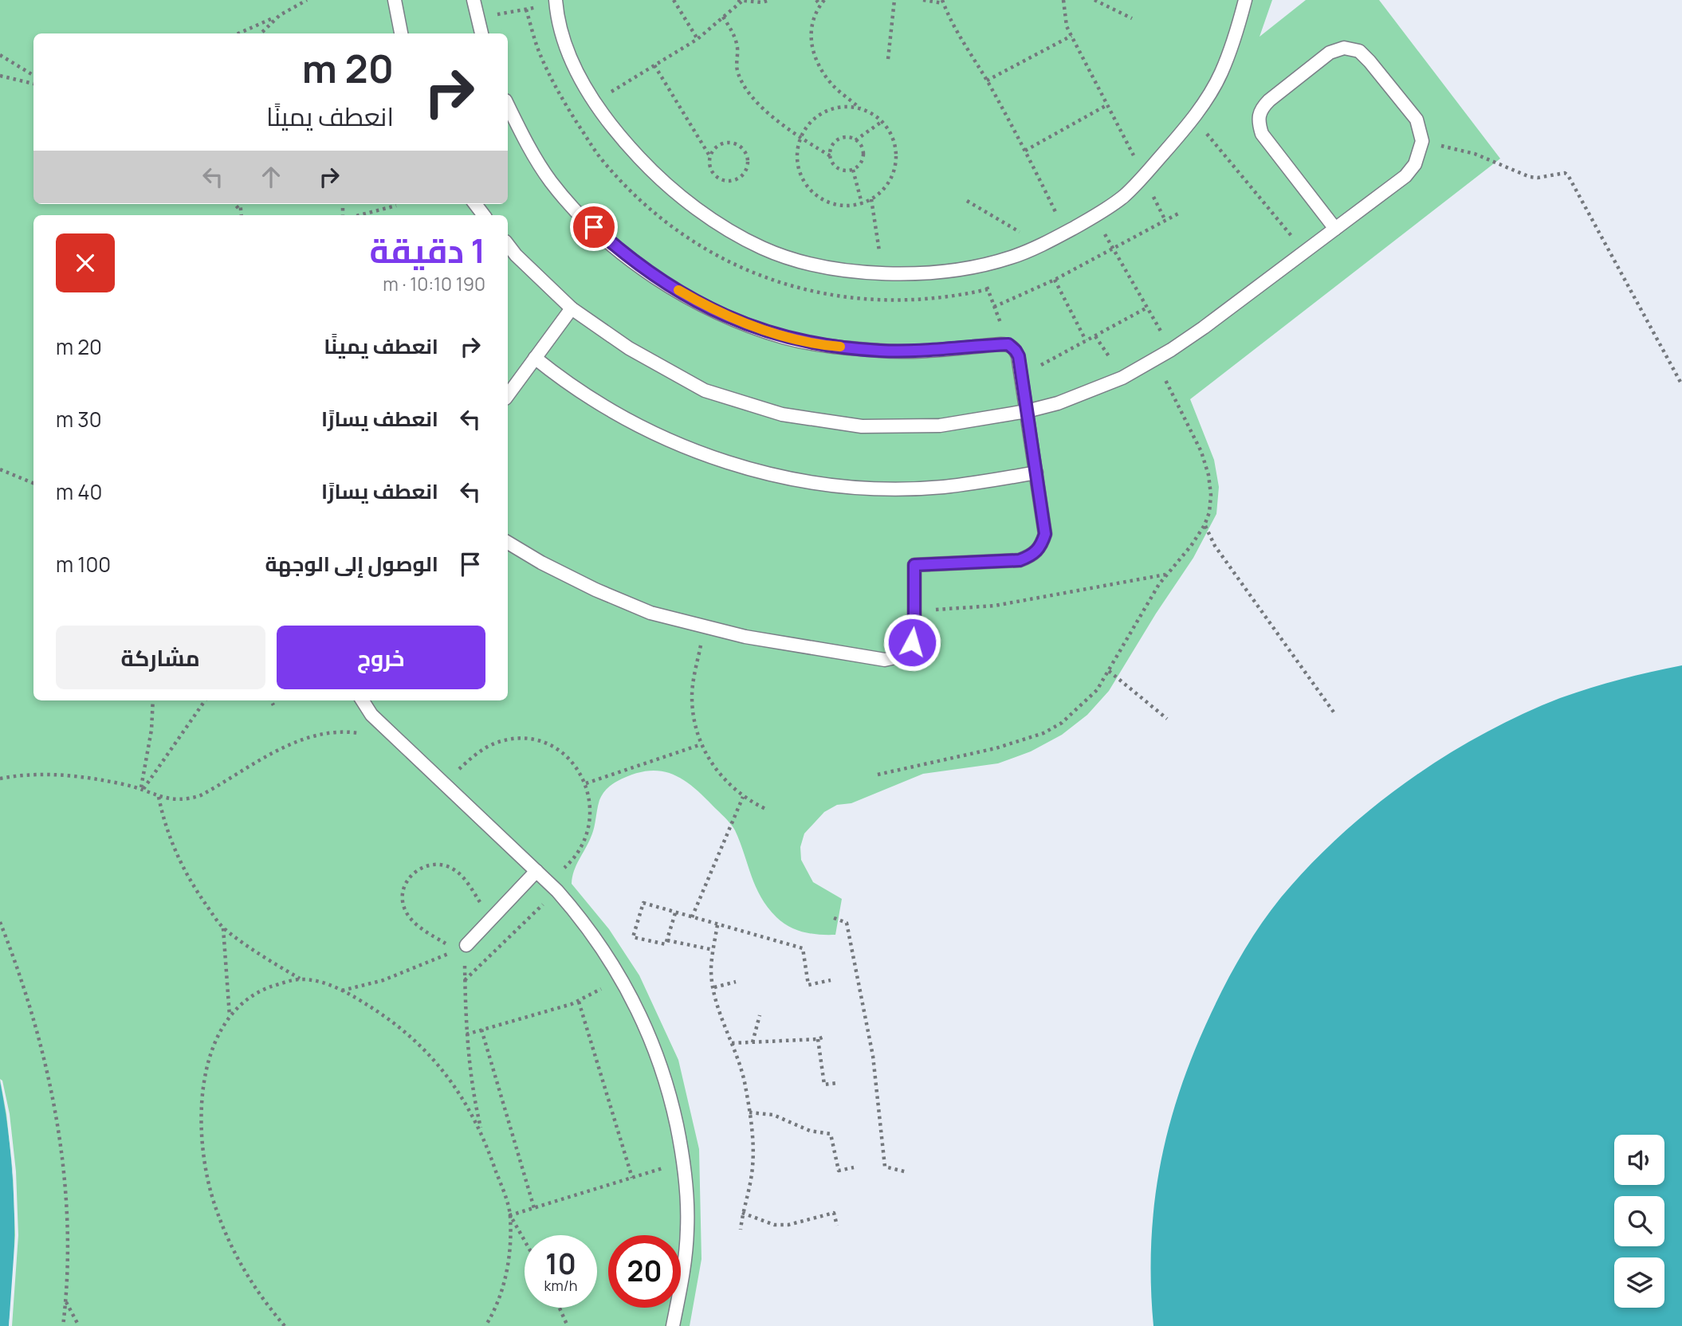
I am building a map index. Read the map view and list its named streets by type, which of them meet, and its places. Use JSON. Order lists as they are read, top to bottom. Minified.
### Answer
{"page":{"turn":["20 m","انعطف يمينًا"],"heading":["1 دقيقة","190 m · 10:10"],"list":[{"name":"انعطف يمينًا","value":"20 m"},{"name":"انعطف يسارًا","value":"30 m"},{"name":"انعطف يسارًا","value":"40 m"},{"name":"الوصول إلى الوجهة","value":"100 m"}],"buttons":["خروج","مشاركة"],"speed":"10 km/h","limit":"20"}}
